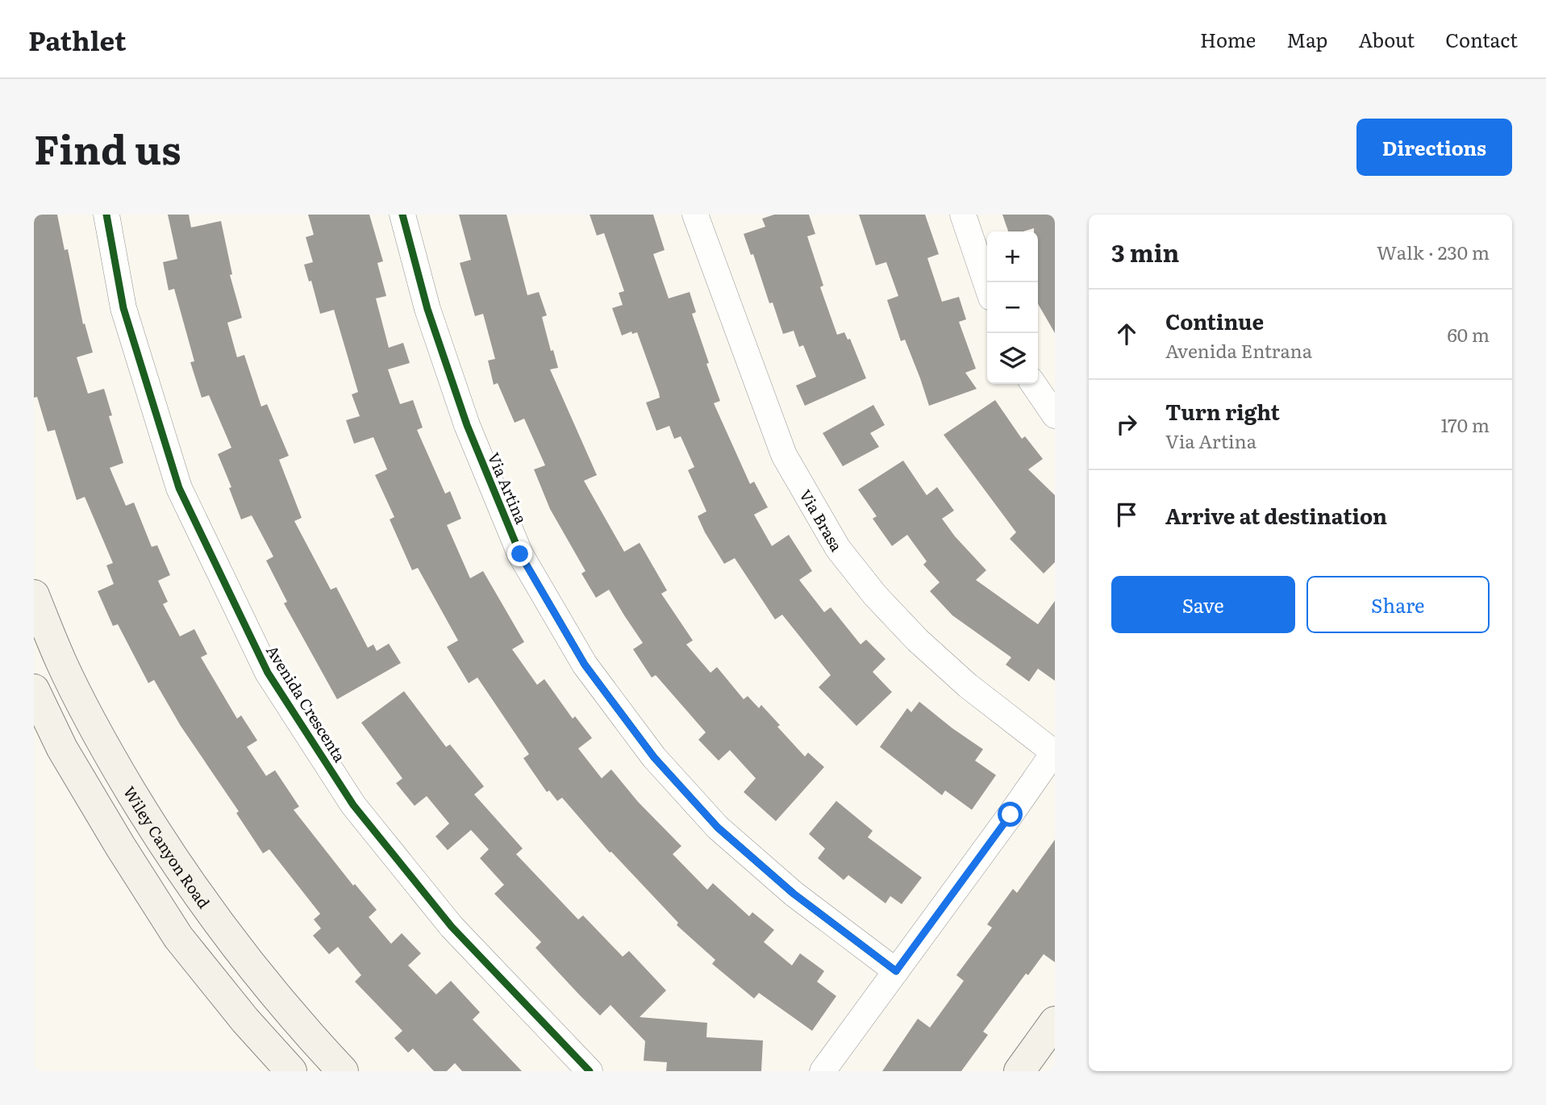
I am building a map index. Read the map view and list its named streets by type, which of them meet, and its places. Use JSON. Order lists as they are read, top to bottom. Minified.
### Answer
{"streets":{"main road":["Wiley Canyon Road"],"street":["Via Artina","Via Brasa","Avenida Crescenta"]},"page":{"header":"Pathlet","nav":["Home","Map","About","Contact"],"title":"Find us","buttons":["Directions",["Save","Share"]],"heading":["3 min","Walk · 230 m"],"map_buttons":["+","−"],"list":[["Continue","Avenida Entrana","60 m"],["Turn right","Via Artina","170 m"],"Arrive at destination"]}}
